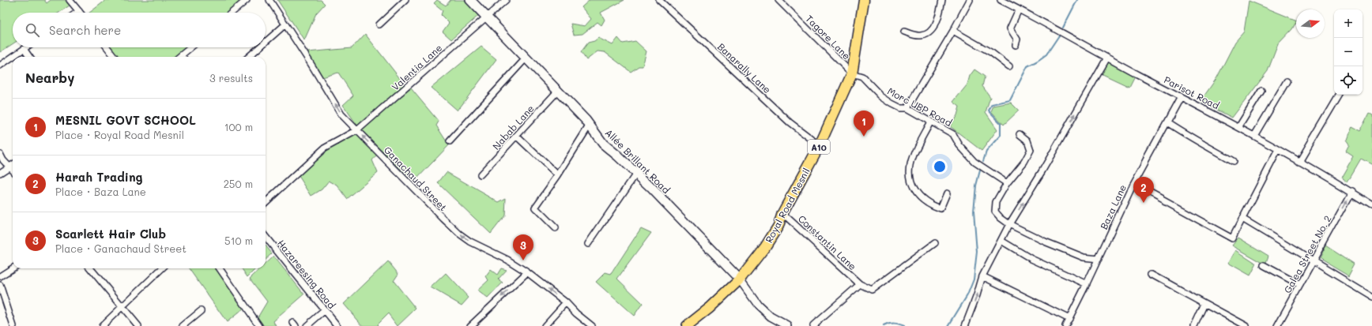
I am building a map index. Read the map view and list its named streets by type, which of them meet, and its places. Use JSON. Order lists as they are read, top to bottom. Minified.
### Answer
{"streets":{"main road":["A10","Allée Brillant Road","Royal Road Mesnil"],"street":["Tagore Lane","Valentia Lane","Banarally Lane","Parisot Road","Morc UBP Road","Nabab Lane","Ganachaud Street","Baza Lane","Constantin Lane","Galea Street No. 2","Hazareesing Road"]},"crossings":[["Tagore Lane","Morc UBP Road"],["Tagore Lane","Royal Road Mesnil"],["Valentia Lane","Allée Brillant Road"],["Valentia Lane","Ganachaud Street"],["Banarally Lane","Royal Road Mesnil"],["Parisot Road","Baza Lane"],["Parisot Road","Galea Street No. 2"],["Morc UBP Road","Royal Road Mesnil"],["Nabab Lane","Allée Brillant Road"],["A10","Allée Brillant Road"],["A10","Royal Road Mesnil"],["Allée Brillant Road","Royal Road Mesnil"],["Royal Road Mesnil","Constantin Lane"]],"one_way":["Ganachaud Street","Galea Street No. 2"],"north":"right","page":{"map_buttons":["+","−"],"search":"Search here","heading":["Nearby","3 results"],"list":[{"mark":"1","name":"MESNIL GOVT SCHOOL","note":"Place · Royal Road Mesnil","value":"100 m"},{"mark":"2","name":"Harah Trading","note":"Place · Baza Lane","value":"250 m"},{"mark":"3","name":"Scarlett Hair Club","note":"Place · Ganachaud Street","value":"510 m"}],"pins":["1","2","3"]}}
